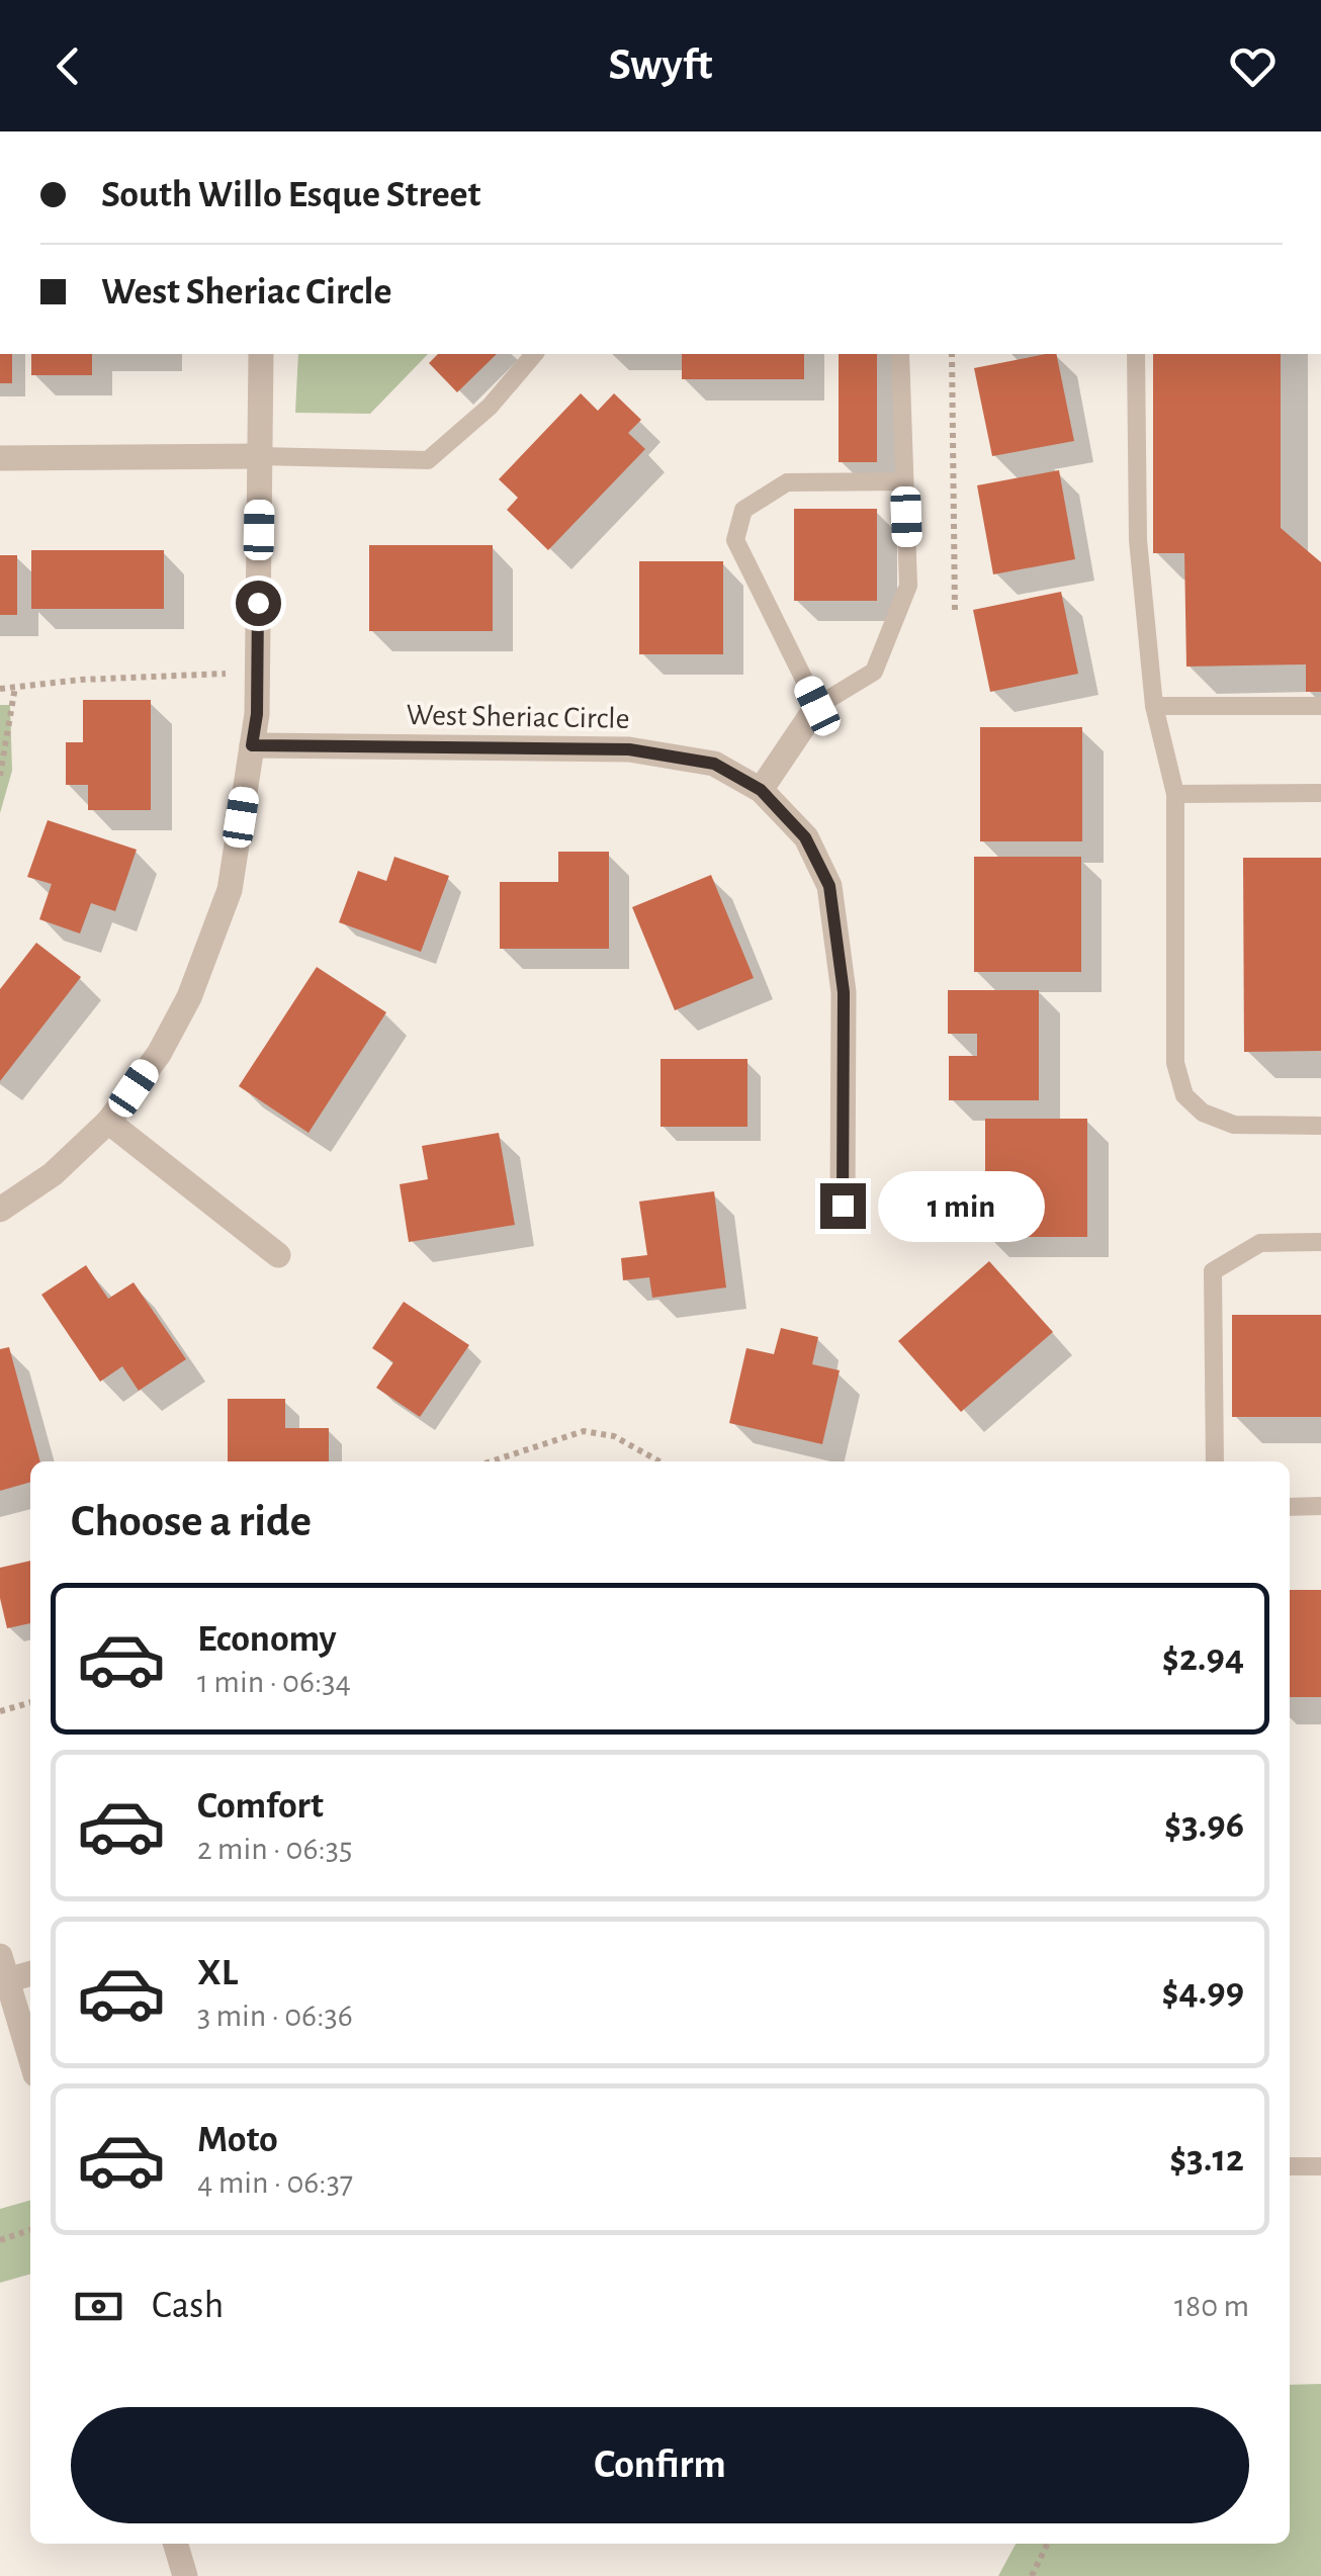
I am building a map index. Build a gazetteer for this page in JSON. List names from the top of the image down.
{
  "streets": {
    "street": ["West Sheriac Circle"]
  },
  "page": {
    "header": "Swyft",
    "banner": ["South Willo Esque Street", "West Sheriac Circle"],
    "bubble": "1 min",
    "heading": "Choose a ride",
    "list": [
      {
        "name": "Economy",
        "note": "1 min · 06:34",
        "value": "$2.94"
      },
      {
        "name": "Comfort",
        "note": "2 min · 06:35",
        "value": "$3.96"
      },
      {
        "name": "XL",
        "note": "3 min · 06:36",
        "value": "$4.99"
      },
      {
        "name": "Moto",
        "note": "4 min · 06:37",
        "value": "$3.12"
      }
    ],
    "pay": ["Cash", "180 m"],
    "buttons": "Confirm"
  }
}
